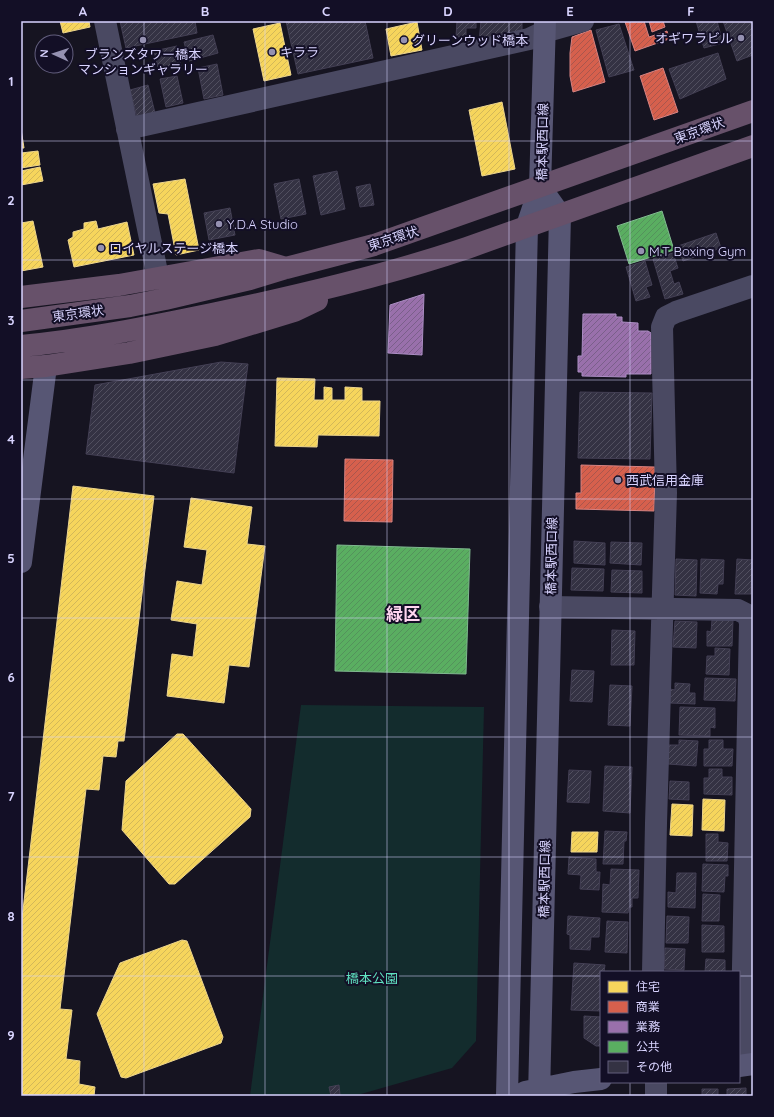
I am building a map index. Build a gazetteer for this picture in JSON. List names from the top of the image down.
{
  "streets": {
    "highway": ["東京環状"],
    "street": ["橋本駅西口線"]
  },
  "crossings": [
    ["東京環状", "橋本駅西口線"]
  ],
  "districts": ["緑区"],
  "parks": ["橋本公園"],
  "places": [
    "オギワラビル",
    "ブランズタワー橋本 マンションギャラリー",
    "グリーンウッド橋本",
    "キララ",
    "Y.D.A Studio",
    "ロイヤルステージ橋本",
    "M.T Boxing Gym",
    "西武信用金庫"
  ],
  "legend": [
    "住宅",
    "商業",
    "業務",
    "公共",
    "その他"
  ],
  "north": "left",
  "grid": {
    "columns": [
      "A",
      "B",
      "C",
      "D",
      "E",
      "F"
    ],
    "rows": [
      "1",
      "2",
      "3",
      "4",
      "5",
      "6",
      "7",
      "8",
      "9"
    ]
  }
}
